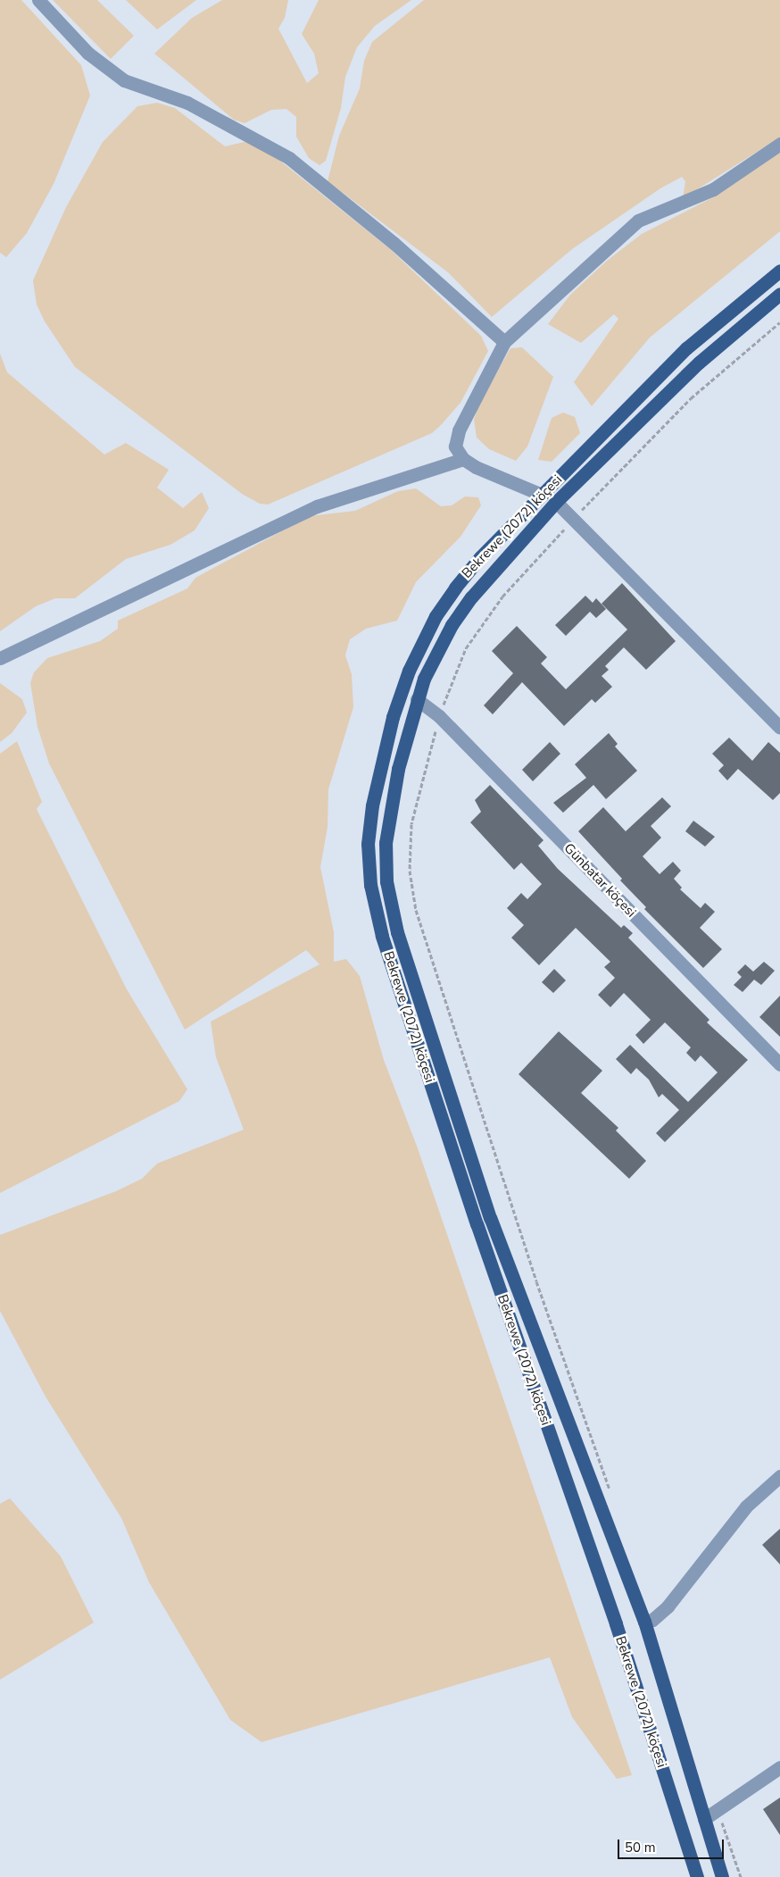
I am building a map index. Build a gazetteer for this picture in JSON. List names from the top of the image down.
{
  "streets": {
    "main road": ["Bekrewe (2072) köçesi"],
    "street": ["Günbatar köçesi"]
  },
  "crossings": [
    ["Bekrewe (2072) köçesi", "Günbatar köçesi"]
  ],
  "scale_bar": "50 m"
}
